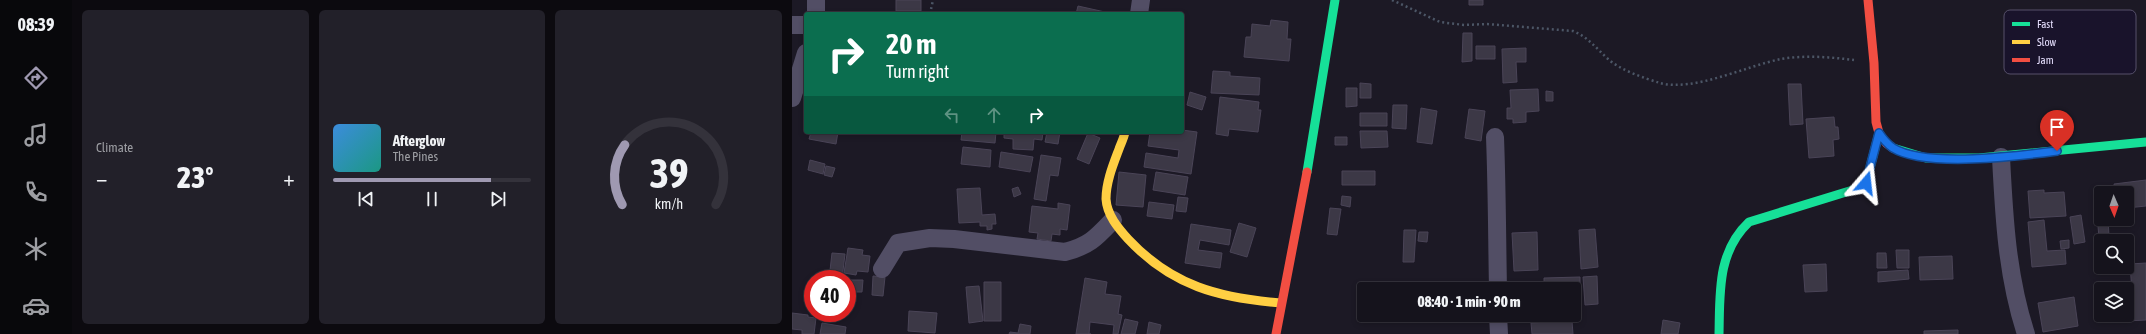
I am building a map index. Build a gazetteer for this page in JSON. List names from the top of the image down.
{
  "legend": ["Fast", "Slow", "Jam"],
  "north": "bottom",
  "page": {
    "tabs": "08:39",
    "tile": "Climate",
    "turn": ["20 m", "Turn right"],
    "song": ["Afterglow", "The Pines"],
    "heat": ["−", "23°", "+"],
    "limit": "40",
    "trip": "08:40 · 1 min · 90 m",
    "gauge": ["39", "km/h"]
  }
}
